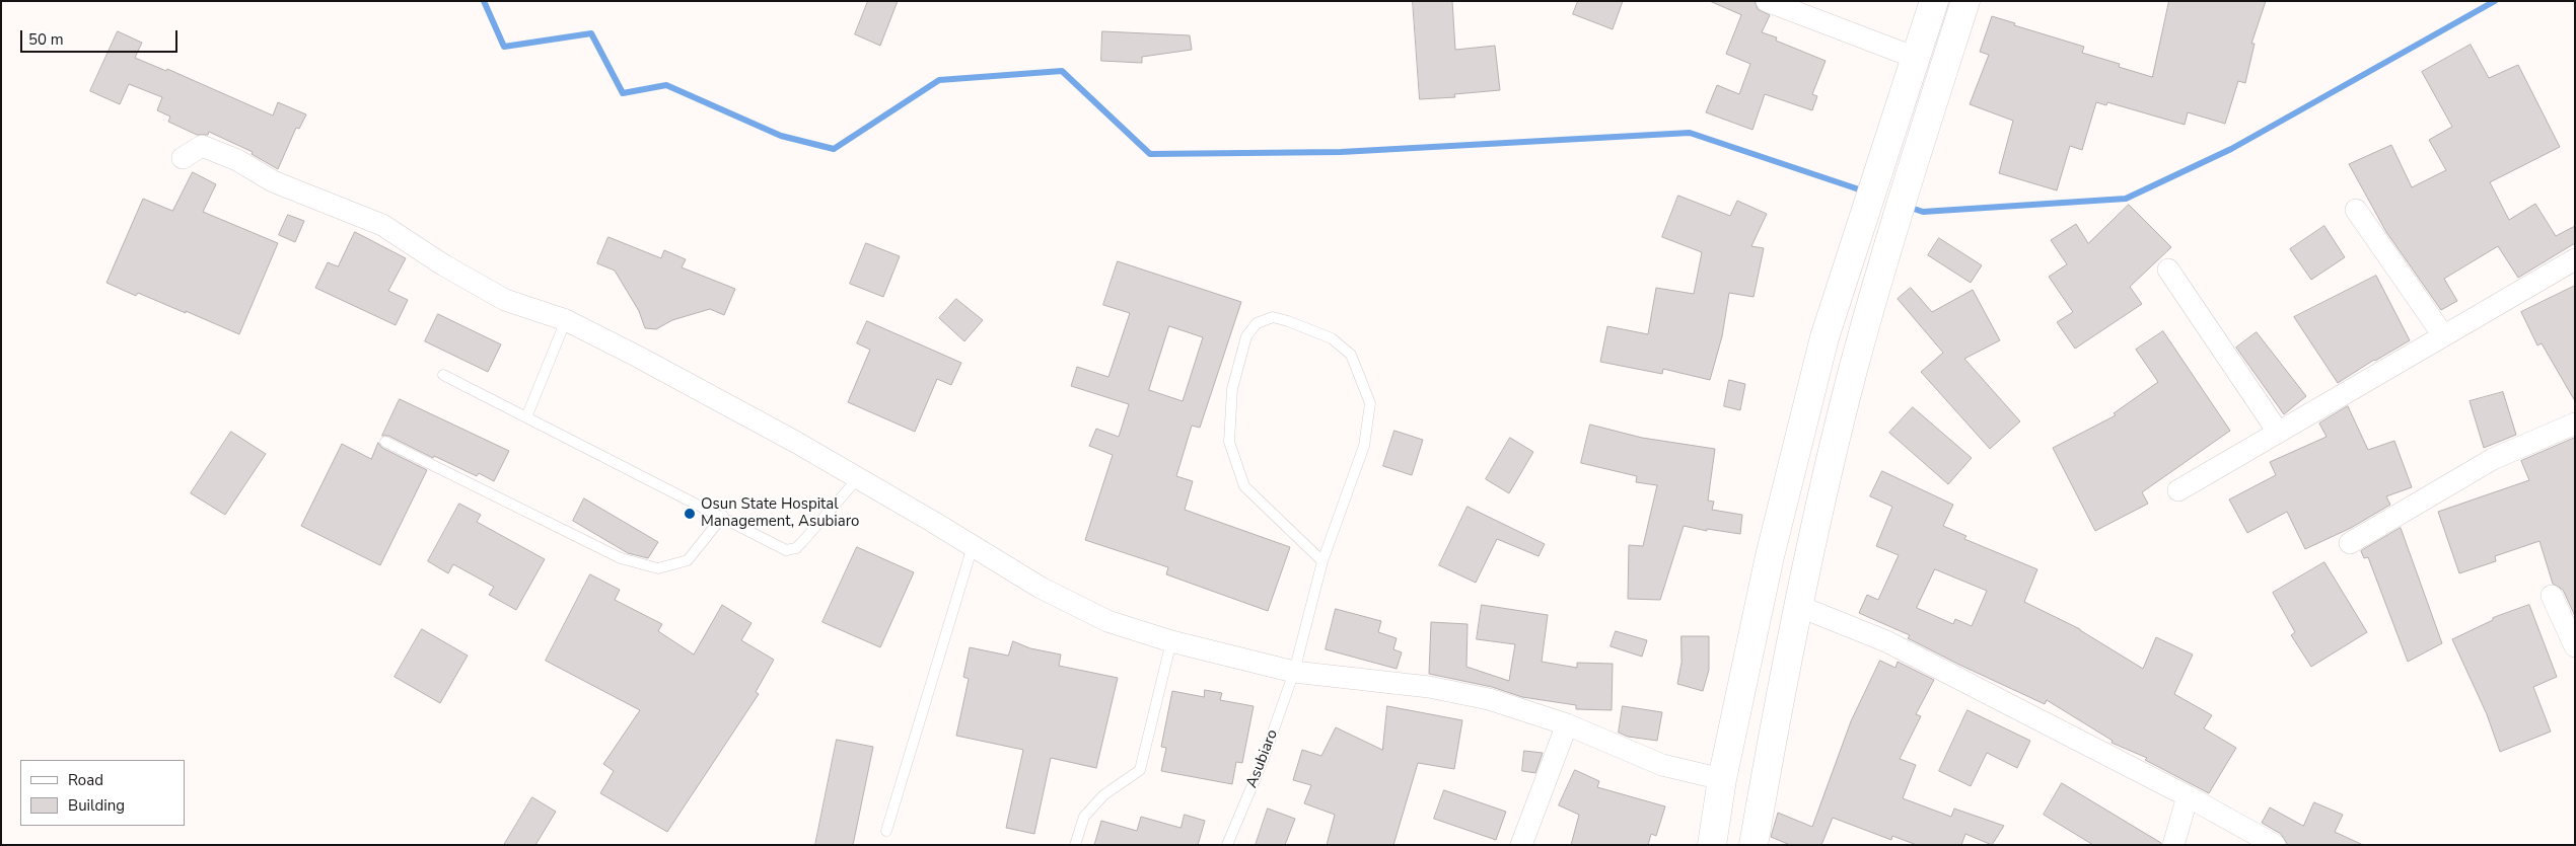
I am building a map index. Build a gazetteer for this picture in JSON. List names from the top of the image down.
{
  "streets": {
    "lane": ["Asubiaro"]
  },
  "places": ["Osun State Hospital Management, Asubiaro"],
  "legend": ["Road", "Building"],
  "scale_bar": "50 m"
}
